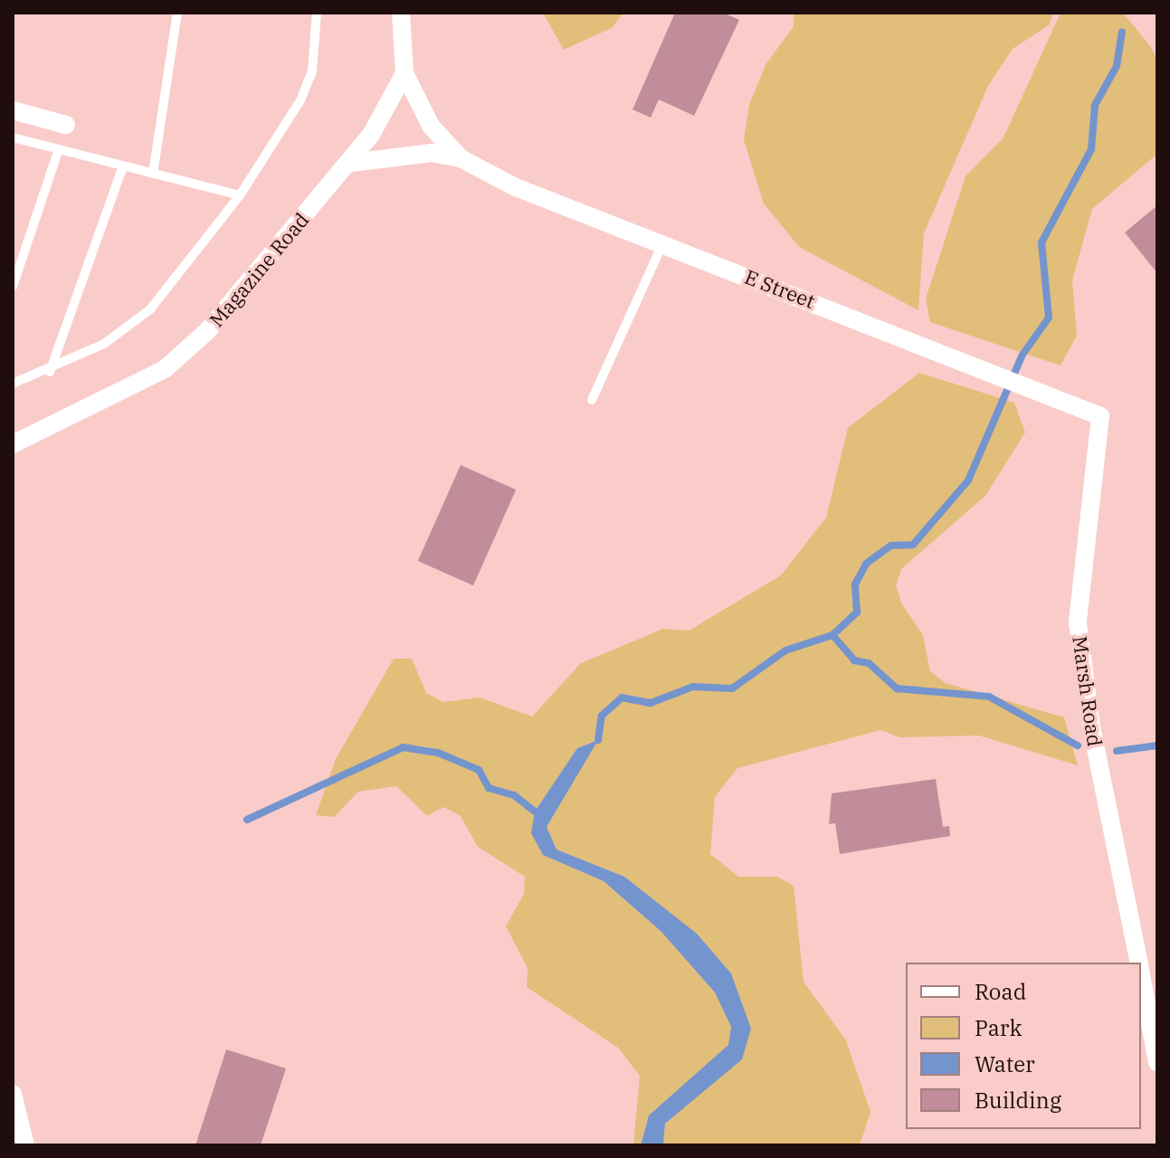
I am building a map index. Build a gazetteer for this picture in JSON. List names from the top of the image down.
{
  "streets": {
    "street": ["Magazine Road", "E Street", "Marsh Road"]
  },
  "crossings": [
    ["Magazine Road", "E Street"],
    ["E Street", "Marsh Road"]
  ],
  "legend": [
    "Road",
    "Park",
    "Water",
    "Building"
  ]
}
